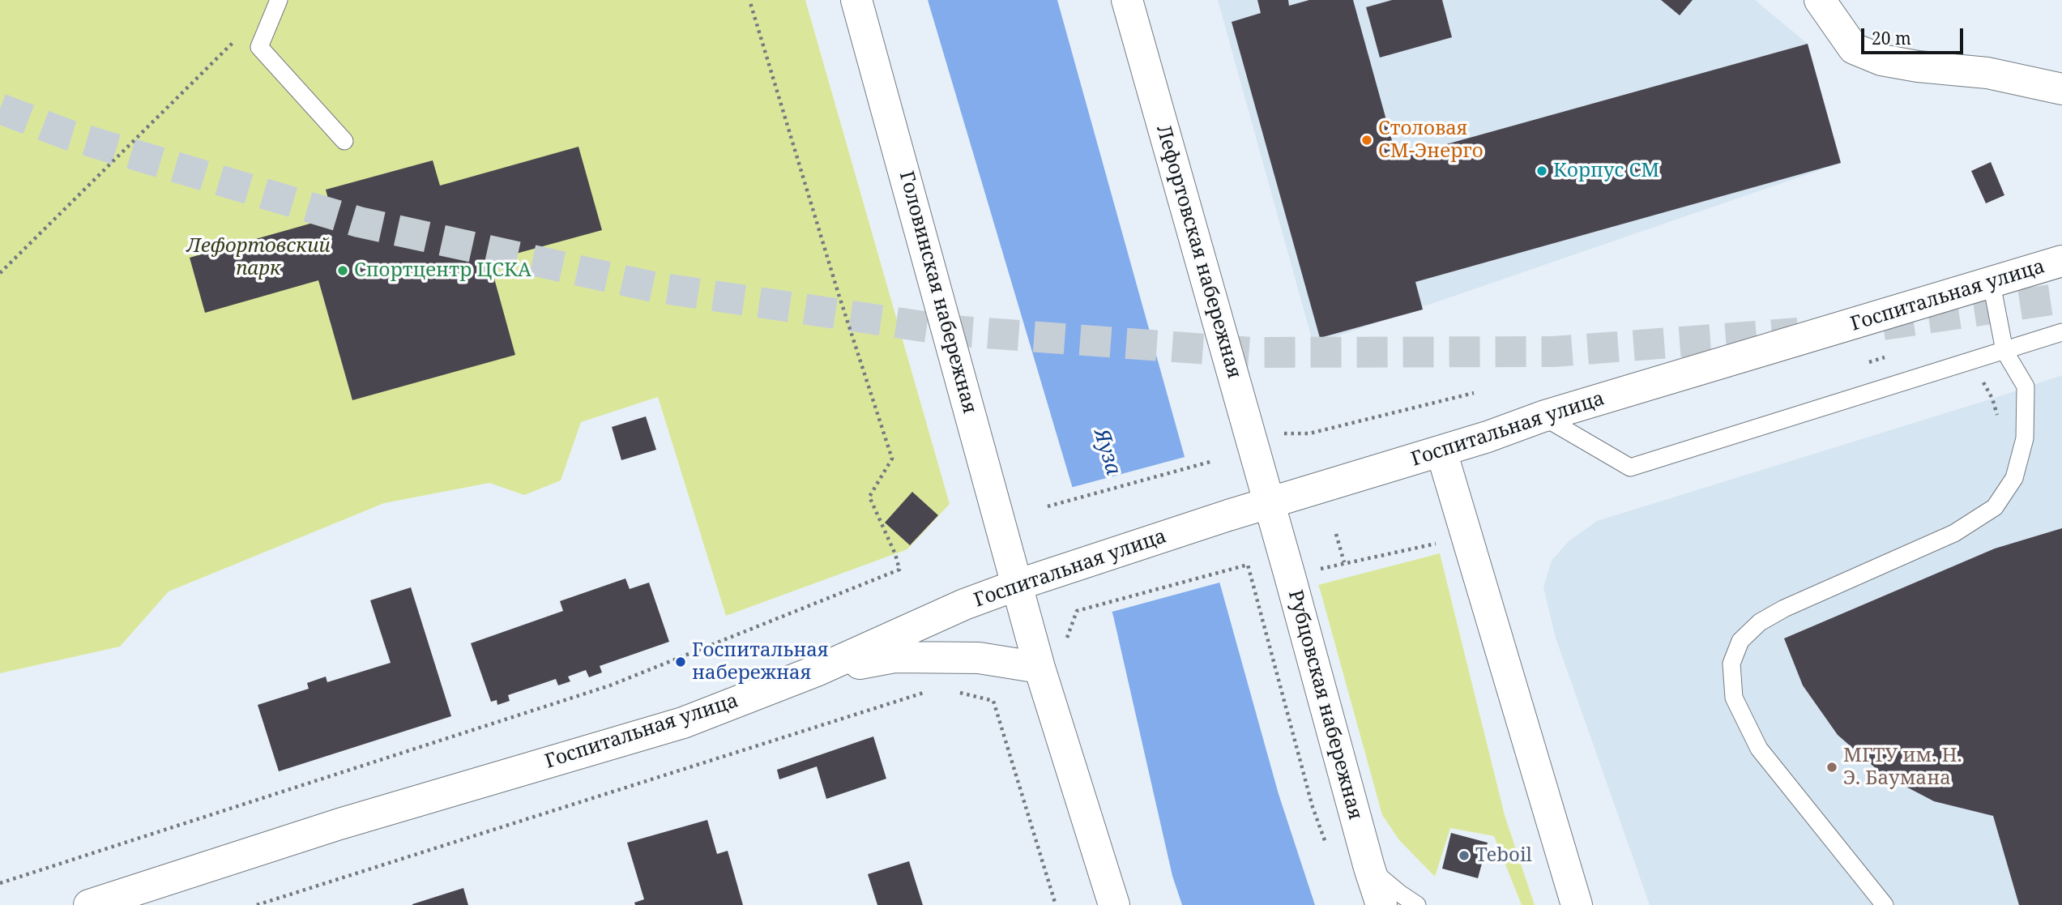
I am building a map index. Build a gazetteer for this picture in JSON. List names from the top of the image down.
{
  "streets": {
    "main road": [
      "Лефортовская набережная",
      "Головинская набережная",
      "Госпитальная улица",
      "Рубцовская набережная"
    ]
  },
  "crossings": [
    ["Лефортовская набережная", "Госпитальная улица"],
    ["Лефортовская набережная", "Рубцовская набережная"],
    ["Головинская набережная", "Госпитальная улица"],
    ["Госпитальная улица", "Рубцовская набережная"]
  ],
  "water": ["Яуза"],
  "parks": ["Лефортовский парк"],
  "places": [
    "Столовая СМ-Энерго",
    "Корпус СМ",
    "Спортцентр ЦСКА",
    "Госпитальная набережная",
    "МГТУ им. Н. Э. Баумана",
    "Teboil"
  ],
  "scale_bar": "20 m"
}
